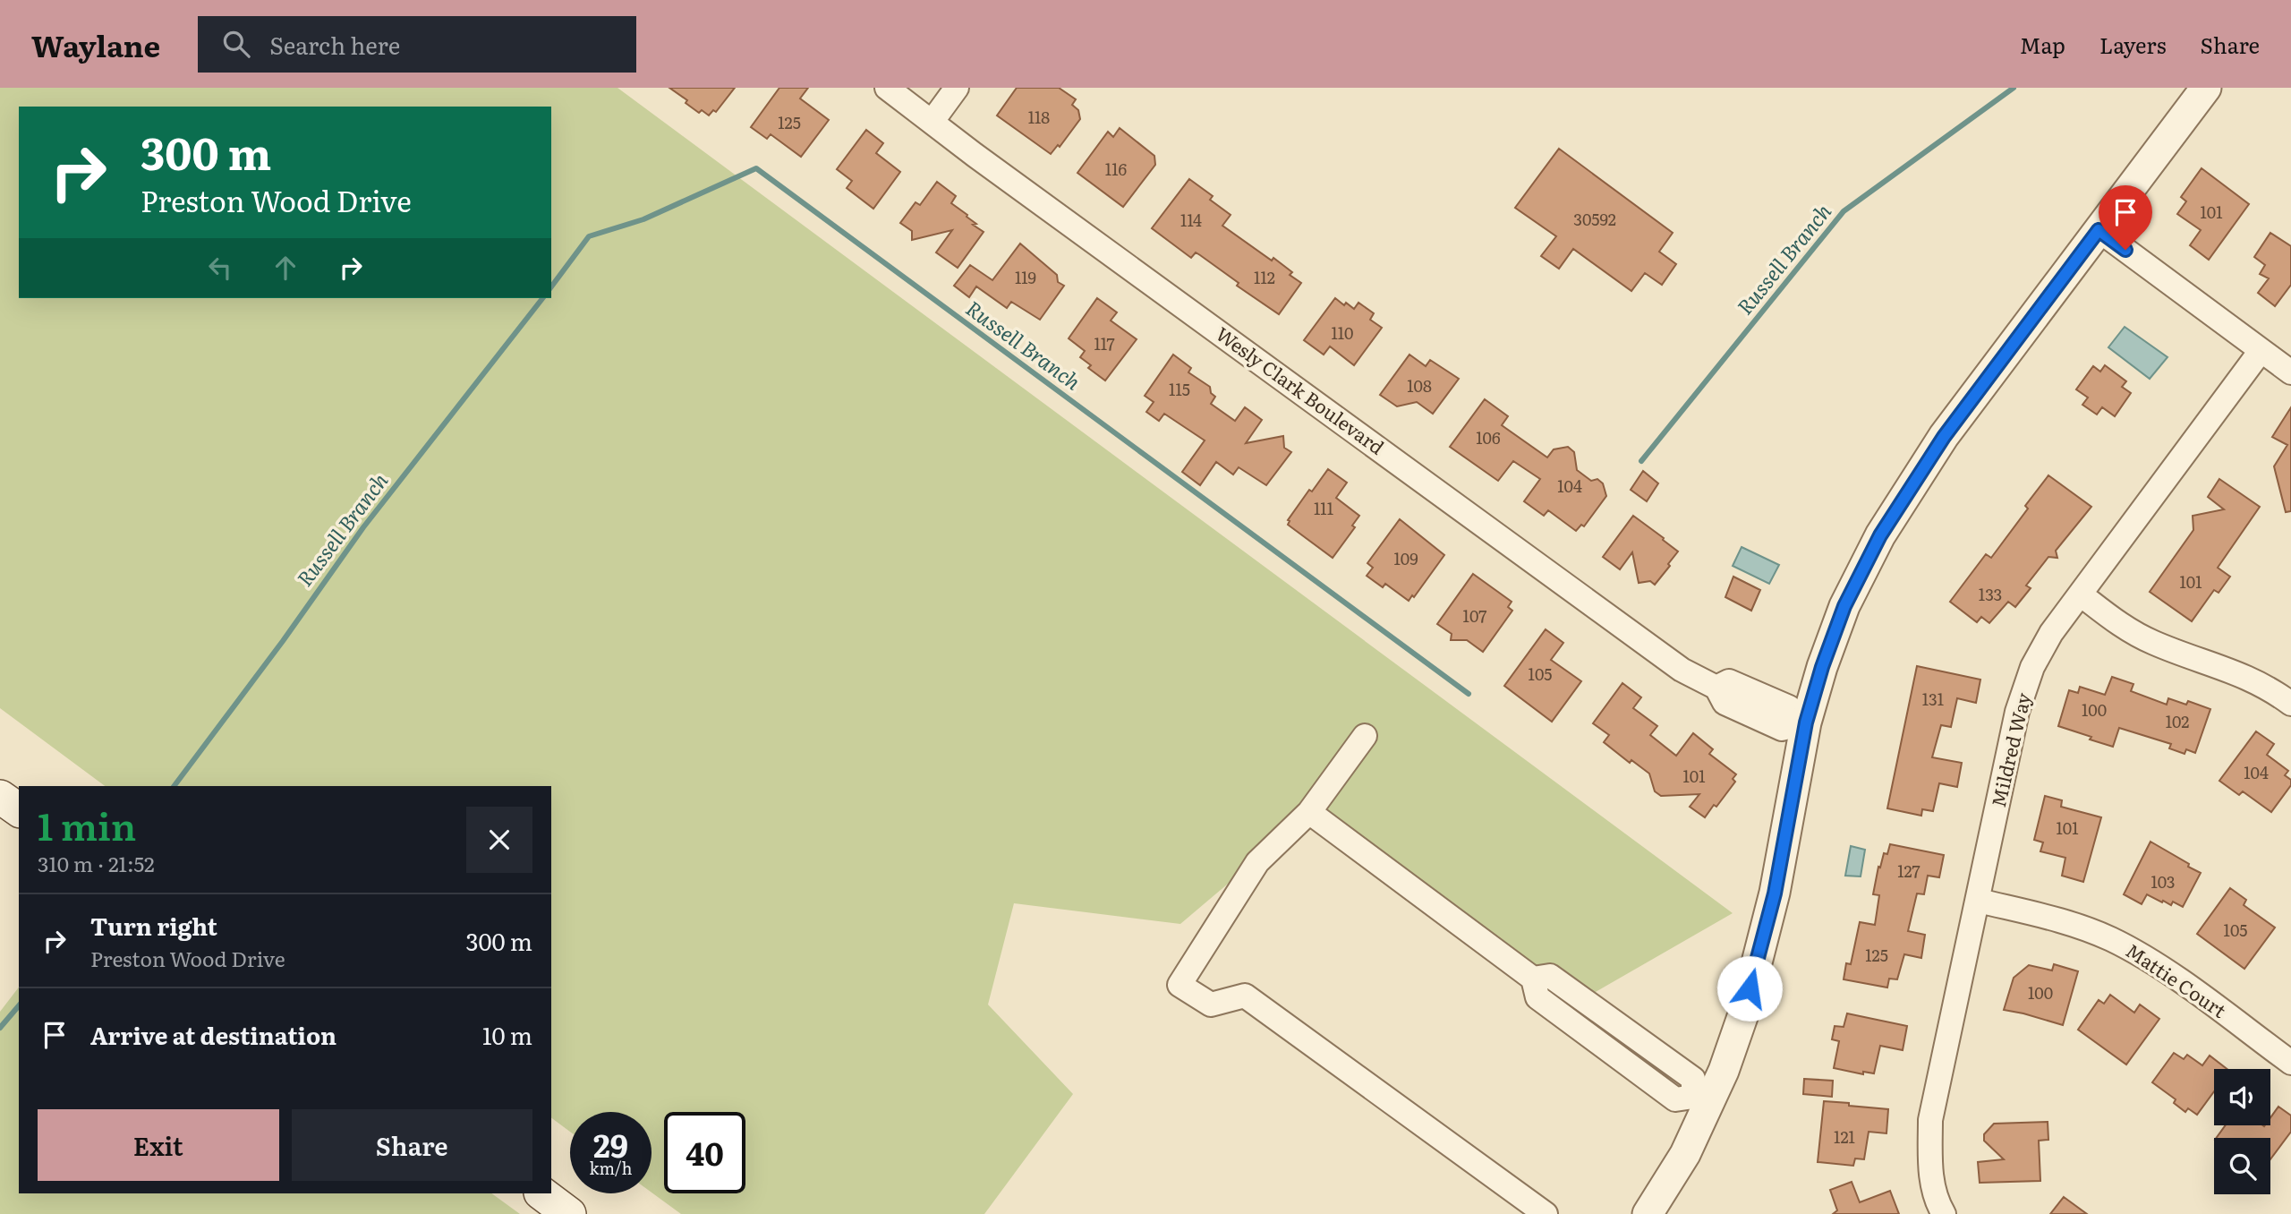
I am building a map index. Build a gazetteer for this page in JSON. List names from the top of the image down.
{
  "streets": {
    "street": ["Wesly Clark Boulevard", "Mildred Way", "Mattie Court"]
  },
  "crossings": [
    ["Mildred Way", "Mattie Court"]
  ],
  "water": ["Russell Branch"],
  "house_numbers": [
    "118",
    "125",
    "116",
    "101",
    "30592",
    "114",
    "119",
    "112",
    "110",
    "117",
    "108",
    "115",
    "106",
    "104",
    "111",
    "109",
    "101",
    "133",
    "107",
    "105",
    "131",
    "100",
    "102",
    "104",
    "101",
    "101",
    "127",
    "103",
    "105",
    "125",
    "100",
    "121"
  ],
  "page": {
    "header": "Waylane",
    "search": "Search here",
    "nav": ["Map", "Layers", "Share"],
    "turn": ["300 m", "Preston Wood Drive"],
    "heading": ["1 min", "310 m · 21:52"],
    "list": [
      {
        "name": "Turn right",
        "note": "Preston Wood Drive",
        "value": "300 m"
      },
      {
        "name": "Arrive at destination",
        "value": "10 m"
      }
    ],
    "buttons": ["Exit", "Share"],
    "speed": "29 km/h",
    "limit": "40"
  }
}
